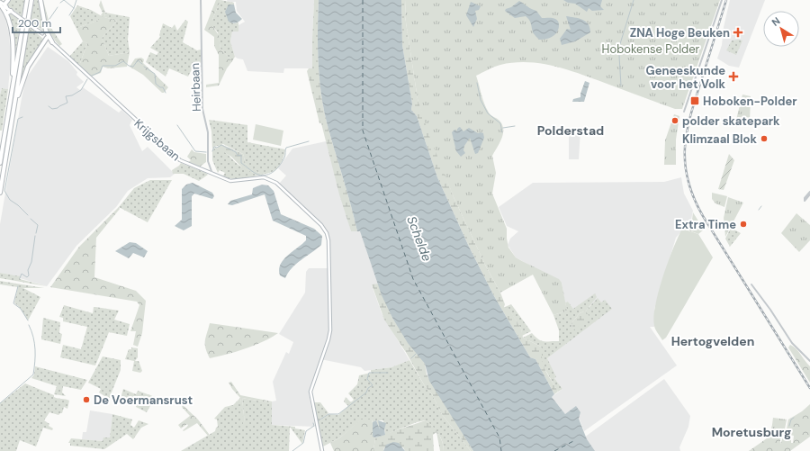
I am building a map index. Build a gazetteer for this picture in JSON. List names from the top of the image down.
{
  "streets": {
    "main road": ["Krijgsbaan"],
    "street": ["Heirbaan"]
  },
  "crossings": [
    ["Heirbaan", "Krijgsbaan"]
  ],
  "districts": ["Polderstad", "Hertogvelden", "Moretusburg"],
  "water": ["Schelde"],
  "parks": ["Hobokense Polder"],
  "places": {
    "health": ["ZNA Hoge Beuken", "Geneeskunde voor het Volk"],
    "transit": ["Hoboken-Polder"],
    "other": [
      "polder skatepark",
      "Klimzaal Blok",
      "Extra Time",
      "De Voermansrust"
    ]
  },
  "scale_bar": "200 m",
  "north": "top left"
}
